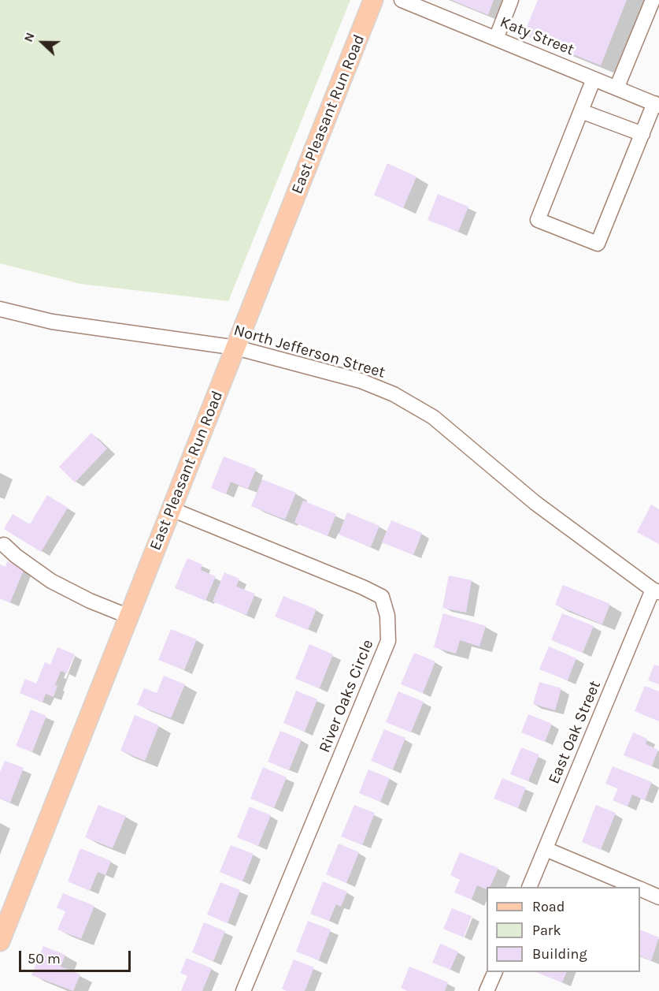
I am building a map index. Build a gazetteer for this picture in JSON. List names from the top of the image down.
{
  "streets": {
    "main road": ["East Pleasant Run Road"],
    "street": [
      "Katy Street",
      "North Jefferson Street",
      "River Oaks Circle",
      "East Oak Street"
    ]
  },
  "crossings": [
    ["East Pleasant Run Road", "North Jefferson Street"],
    ["East Pleasant Run Road", "River Oaks Circle"],
    ["North Jefferson Street", "East Oak Street"]
  ],
  "legend": ["Road", "Park", "Building"],
  "scale_bar": "50 m",
  "north": "left"
}
